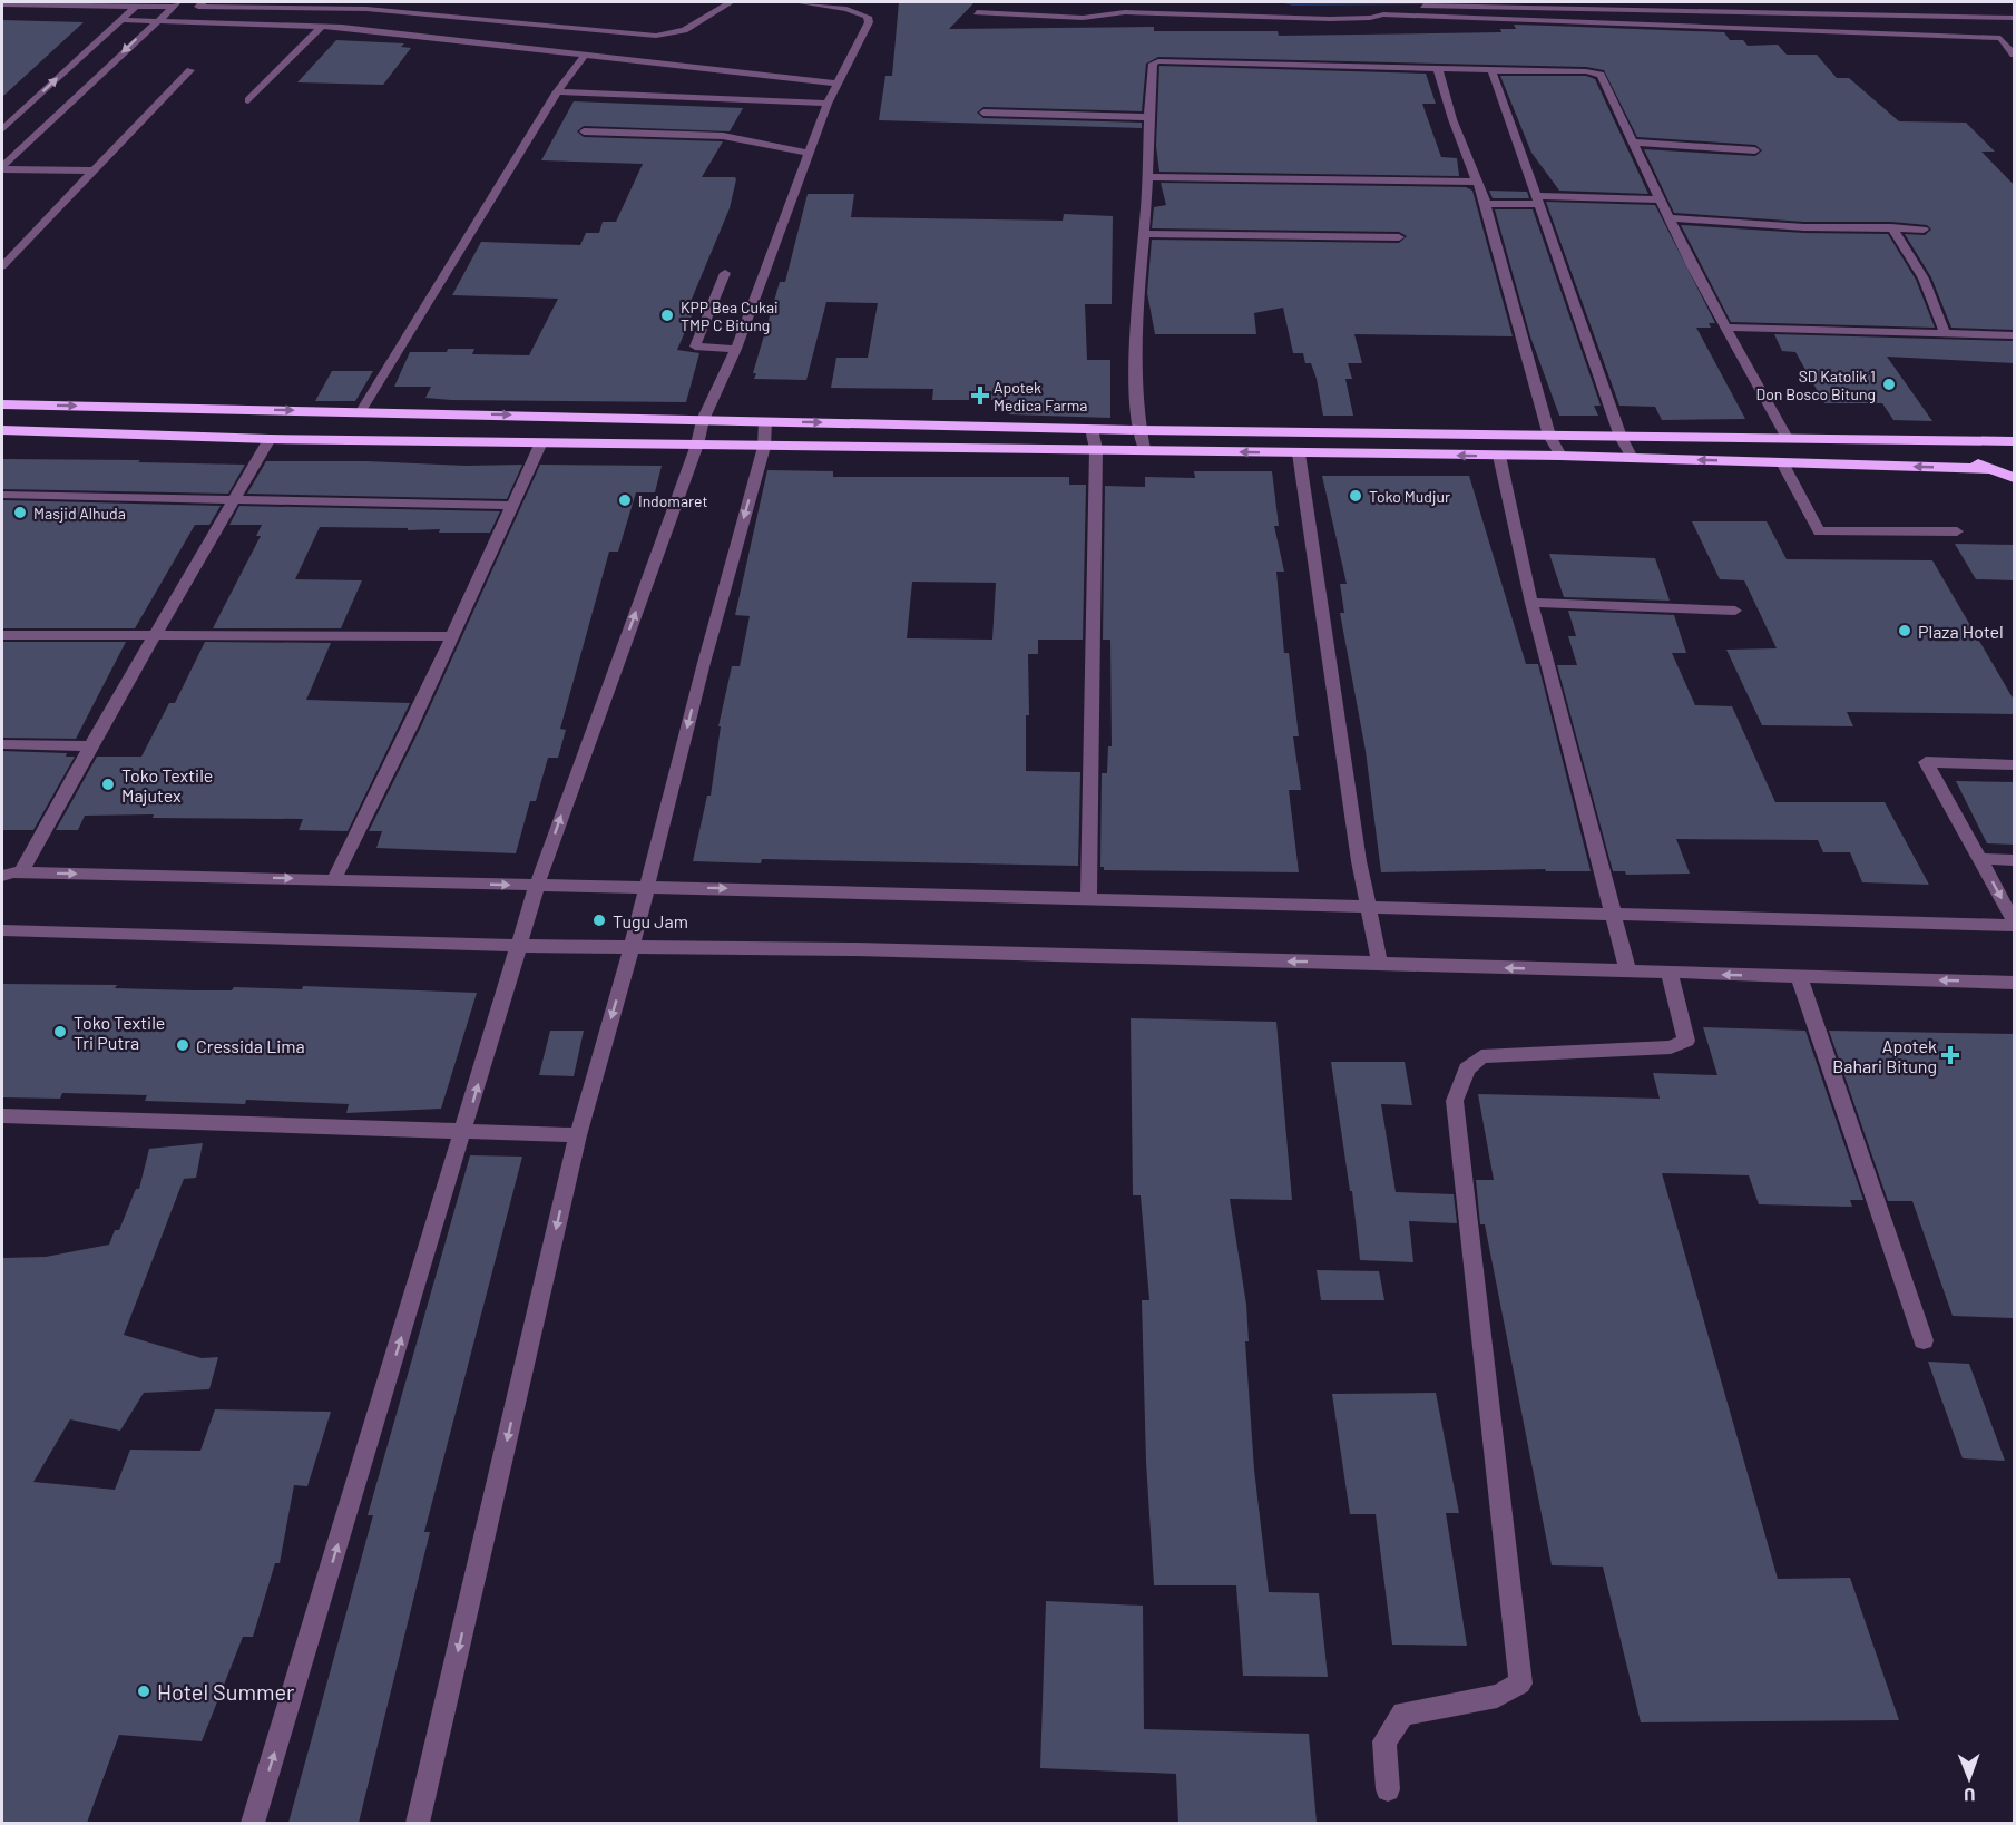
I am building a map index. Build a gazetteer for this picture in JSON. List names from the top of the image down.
{
  "places": {
    "other": [
      "KPP Bea Cukai TMP C Bitung",
      "SD Katolik 1 Don Bosco Bitung",
      "Toko Mudjur",
      "Indomaret",
      "Masjid Alhuda",
      "Plaza Hotel",
      "Toko Textile Majutex",
      "Tugu Jam",
      "Toko Textile Tri Putra",
      "Cressida Lima",
      "Hotel Summer"
    ],
    "health": ["Apotek Medica Farma", "Apotek Bahari Bitung"]
  },
  "north": "bottom"
}
